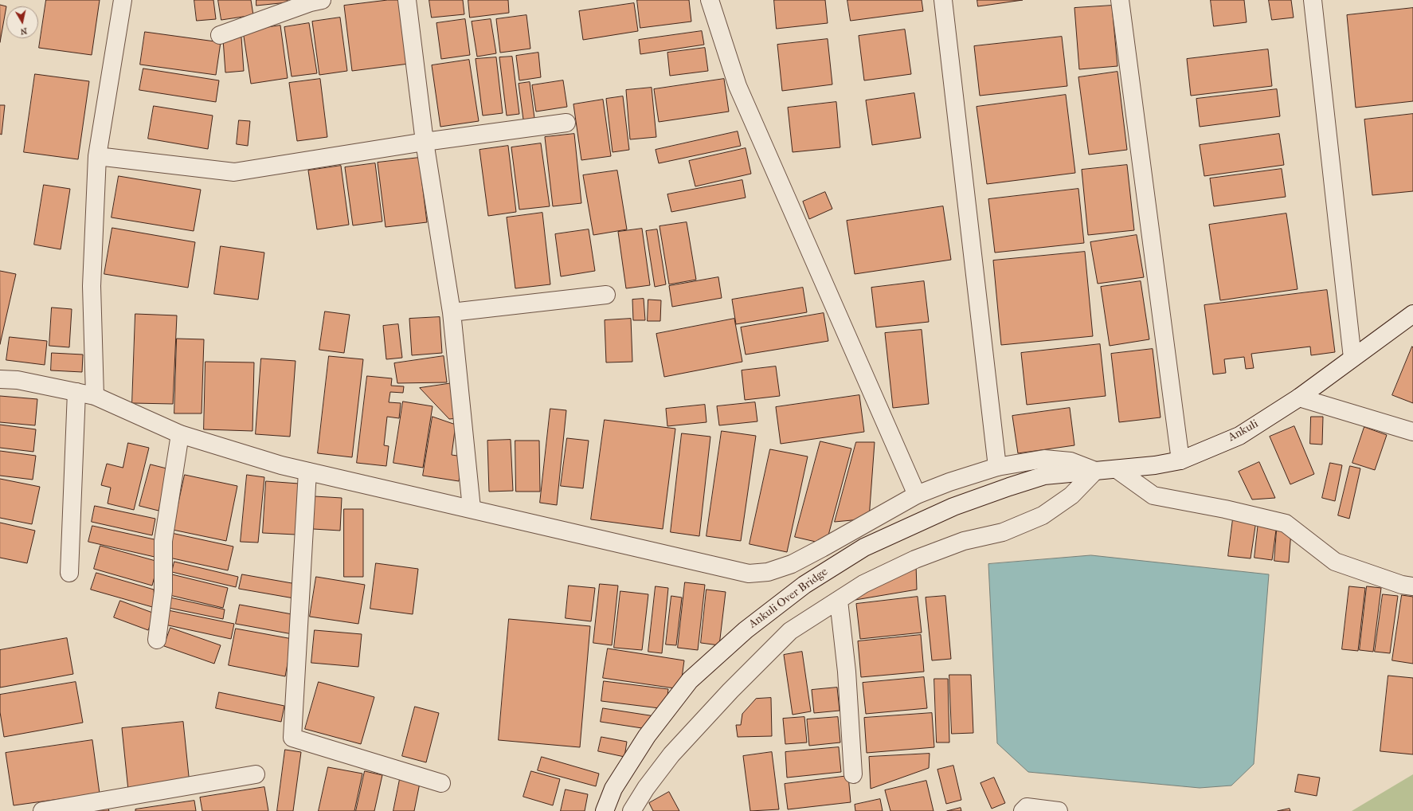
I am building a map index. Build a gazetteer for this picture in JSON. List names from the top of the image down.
{
  "streets": {
    "street": ["Ankuli", "Ankuli Over Bridge"]
  },
  "crossings": [
    ["Ankuli", "Ankuli Over Bridge"]
  ],
  "north": "bottom"
}
